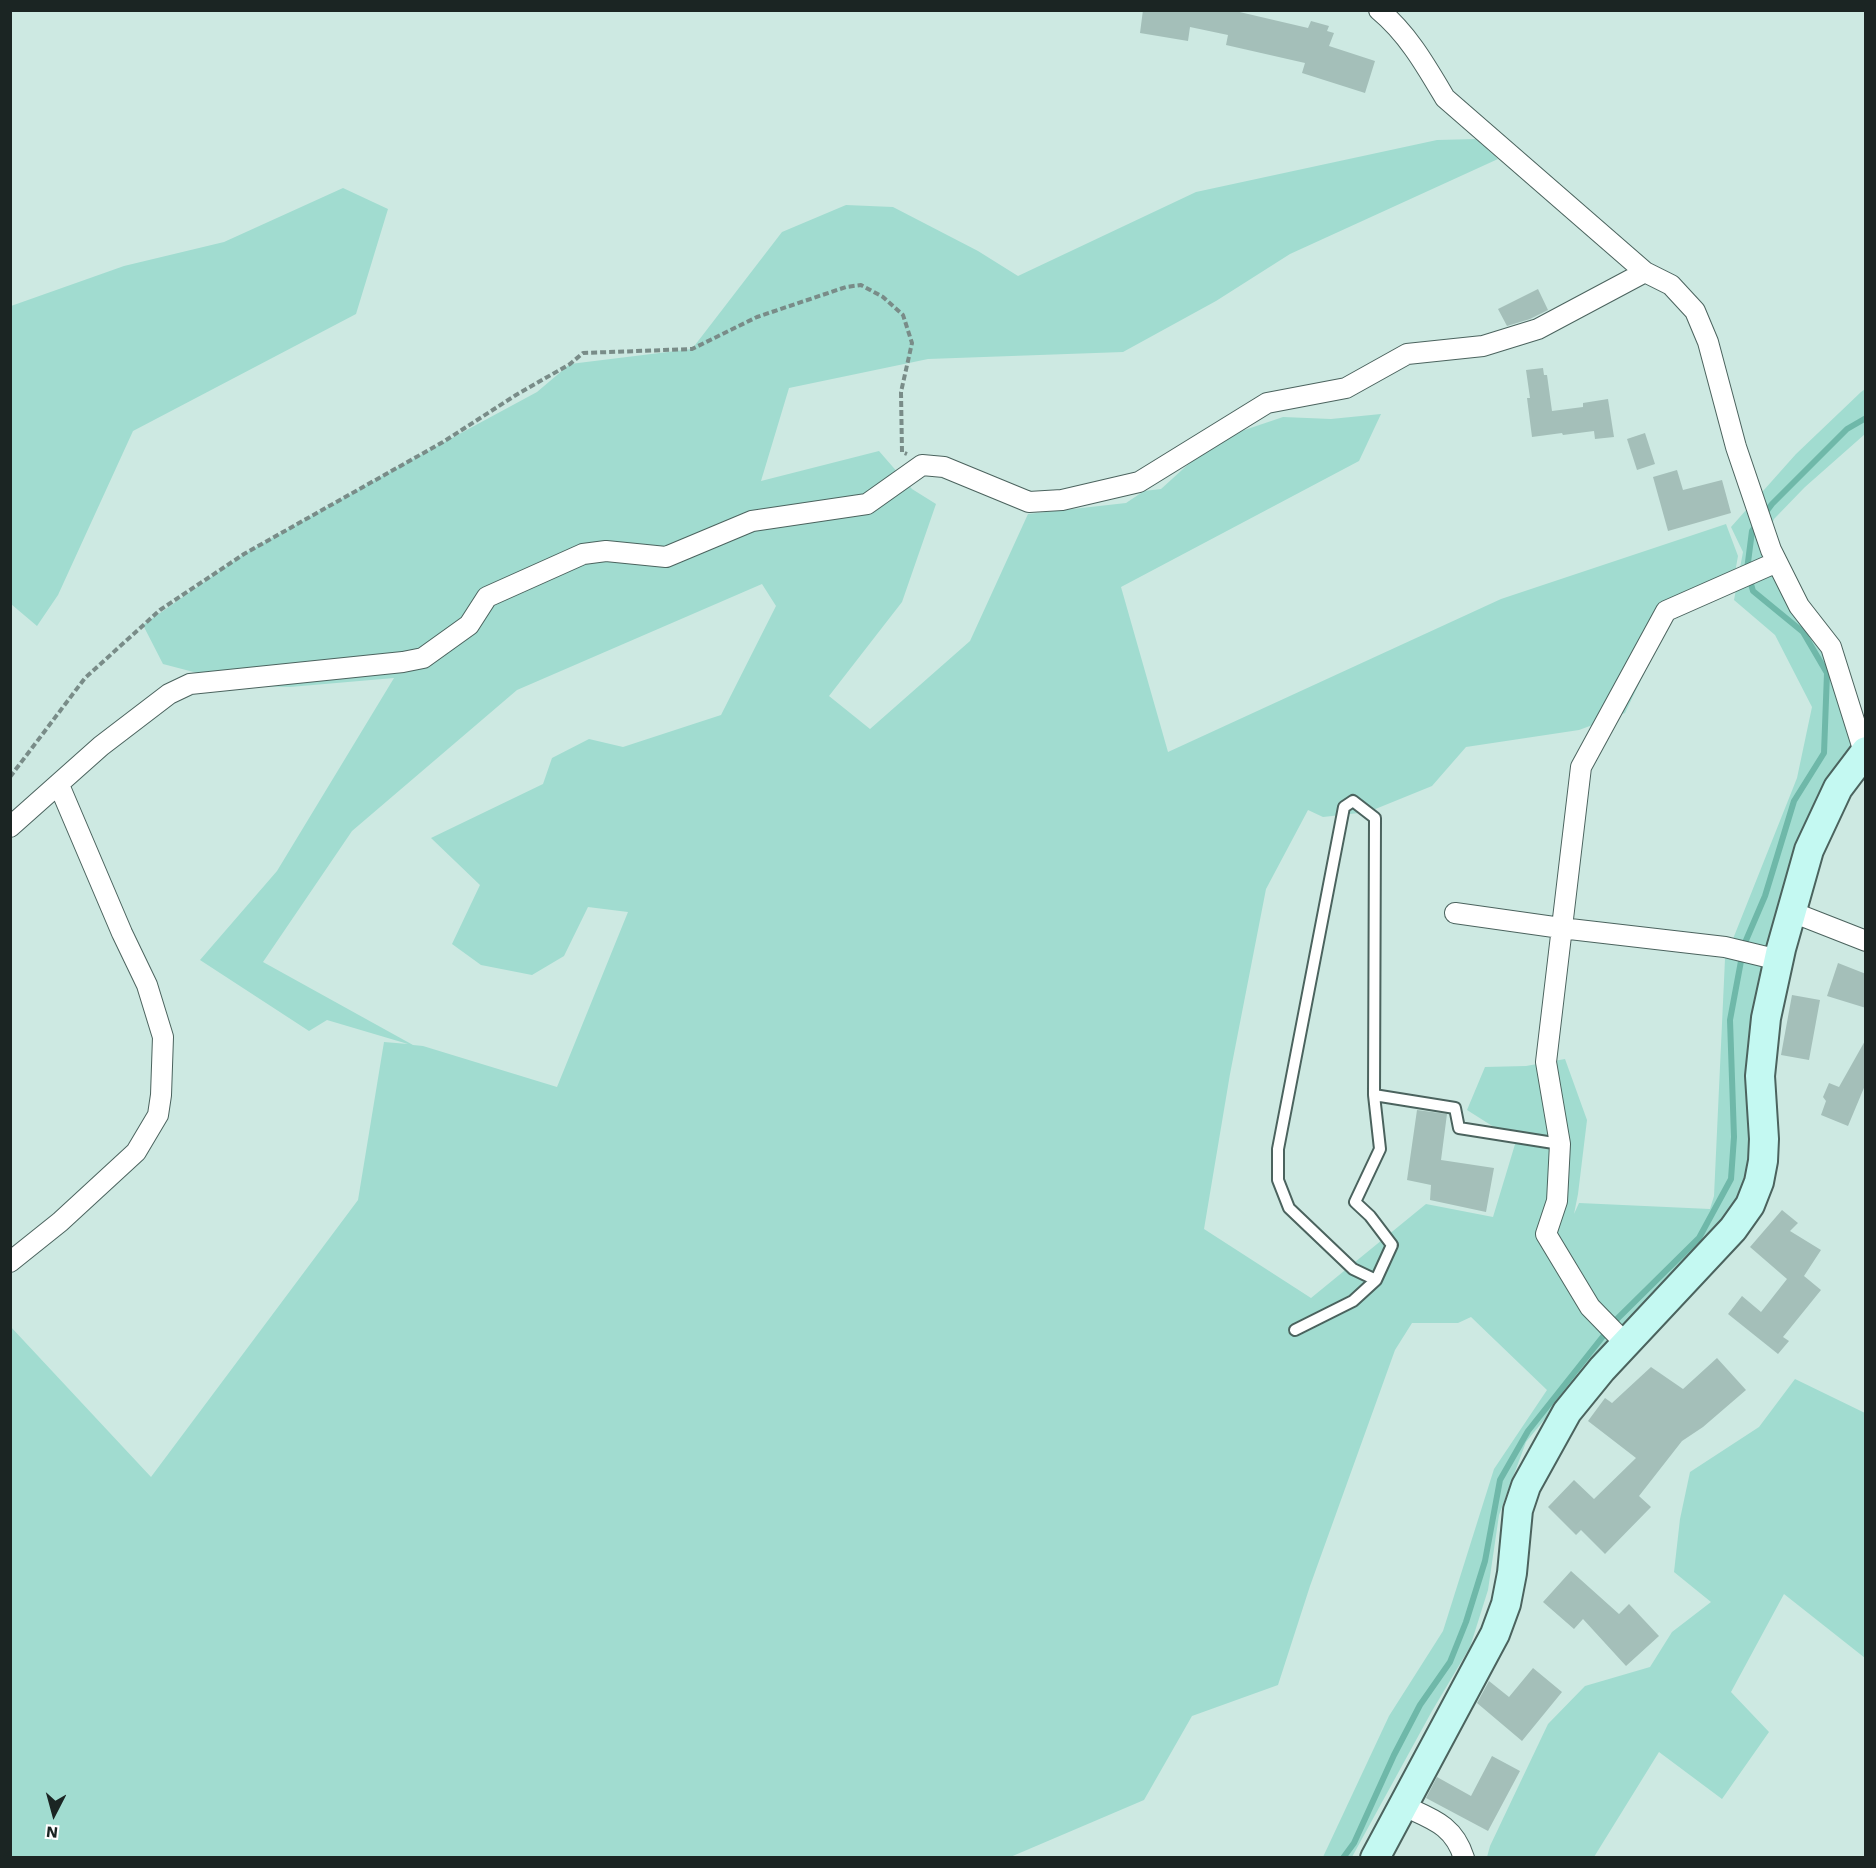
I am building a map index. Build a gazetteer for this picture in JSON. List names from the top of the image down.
{
  "north": "bottom"
}
